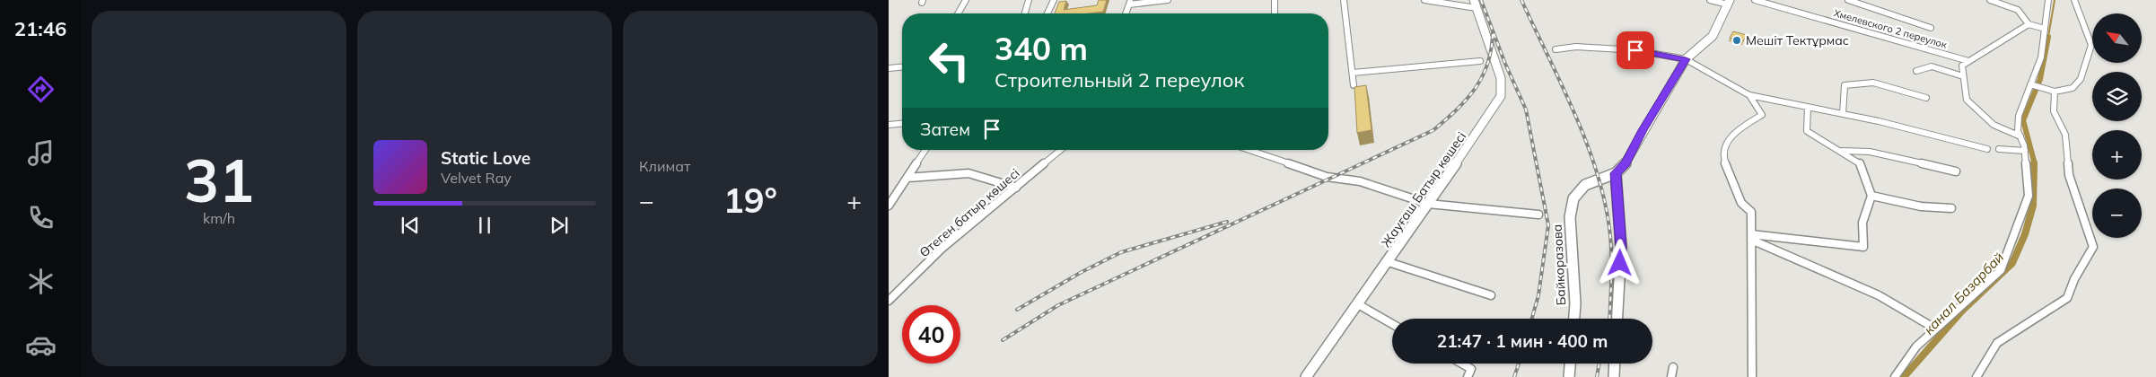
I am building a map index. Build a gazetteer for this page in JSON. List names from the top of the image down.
{
  "streets": {
    "street": [
      "Хмелевского 2 переулок",
      "Жауғаш Батыр көшесі",
      "Өтеген батыр көшесі",
      "Байкоразова"
    ]
  },
  "water": ["канал Базарбай"],
  "places": ["Мешіт Тектұрмас"],
  "north": "top left",
  "page": {
    "tabs": "21:46",
    "tile": [
      ["31", "km/h"],
      "Климат"
    ],
    "map_buttons": ["+", "−"],
    "turn": ["340 m", "Строительный 2 переулок"],
    "then": "Затем",
    "song": ["Static Love", "Velvet Ray"],
    "heat": ["−", "19°", "+"],
    "limit": "40",
    "trip": "21:47 · 1 мин · 400 m"
  }
}
